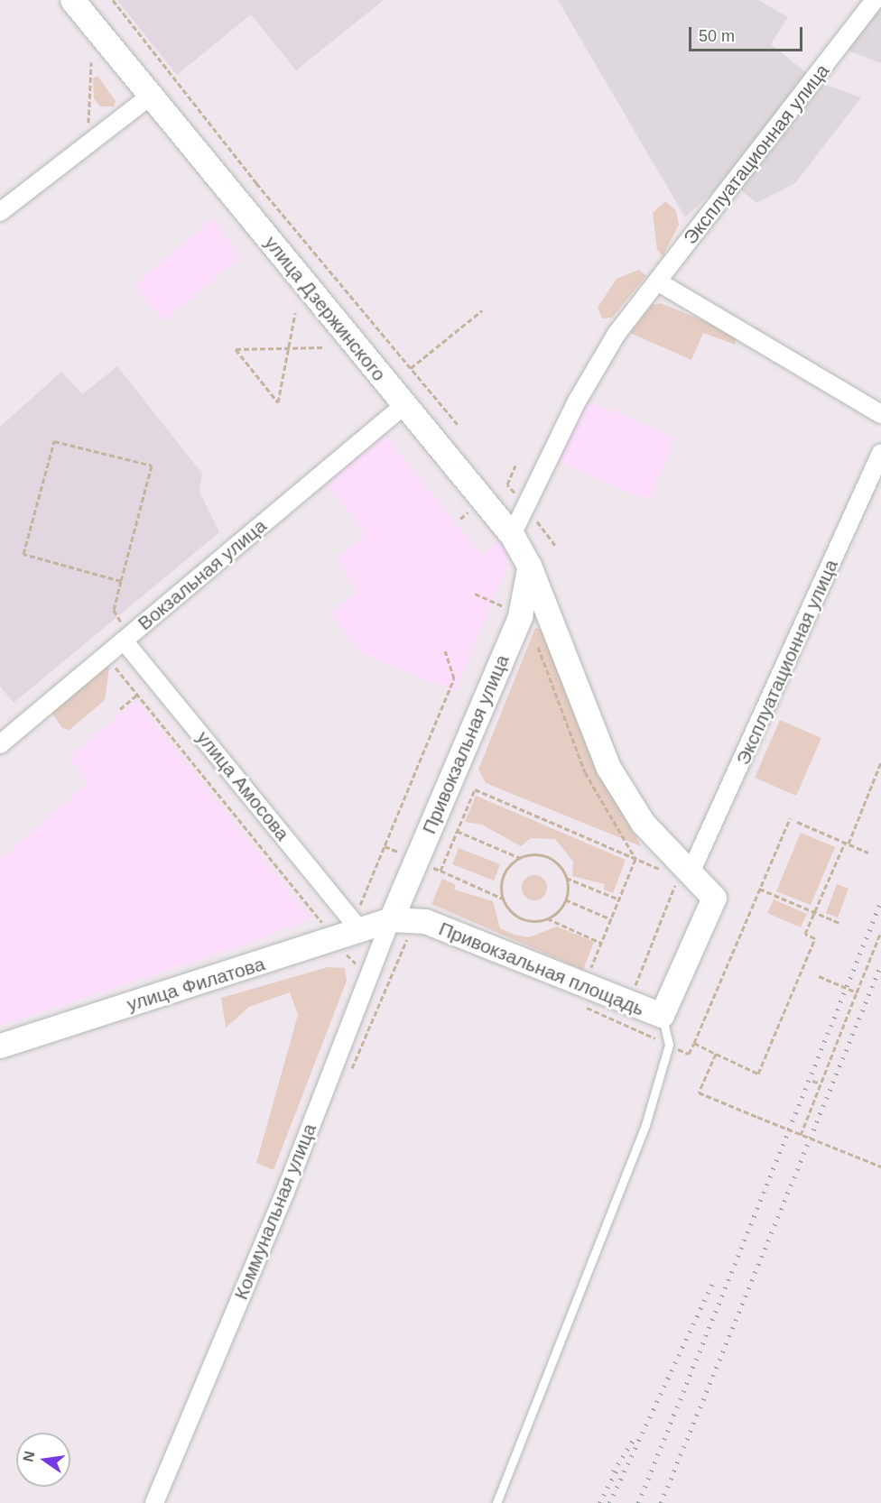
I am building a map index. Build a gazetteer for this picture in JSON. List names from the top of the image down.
{
  "streets": {
    "street": [
      "Эксплуатационная улица",
      "улица Дзержинского",
      "Вокзальная улица",
      "Привокзальная улица",
      "улица Амосова",
      "Привокзальная площадь",
      "улица Филатова",
      "Коммунальная улица"
    ]
  },
  "crossings": [
    ["Эксплуатационная улица", "улица Дзержинского"],
    ["улица Дзержинского", "Вокзальная улица"],
    ["улица Дзержинского", "Привокзальная улица"],
    ["улица Дзержинского", "Привокзальная площадь"],
    ["Вокзальная улица", "улица Амосова"],
    ["Привокзальная улица", "Привокзальная площадь"],
    ["Привокзальная улица", "улица Филатова"],
    ["Привокзальная улица", "Коммунальная улица"],
    ["улица Амосова", "улица Филатова"],
    ["Привокзальная площадь", "улица Филатова"],
    ["Привокзальная площадь", "Коммунальная улица"],
    ["улица Филатова", "Коммунальная улица"]
  ],
  "scale_bar": "50 m",
  "north": "left"
}
